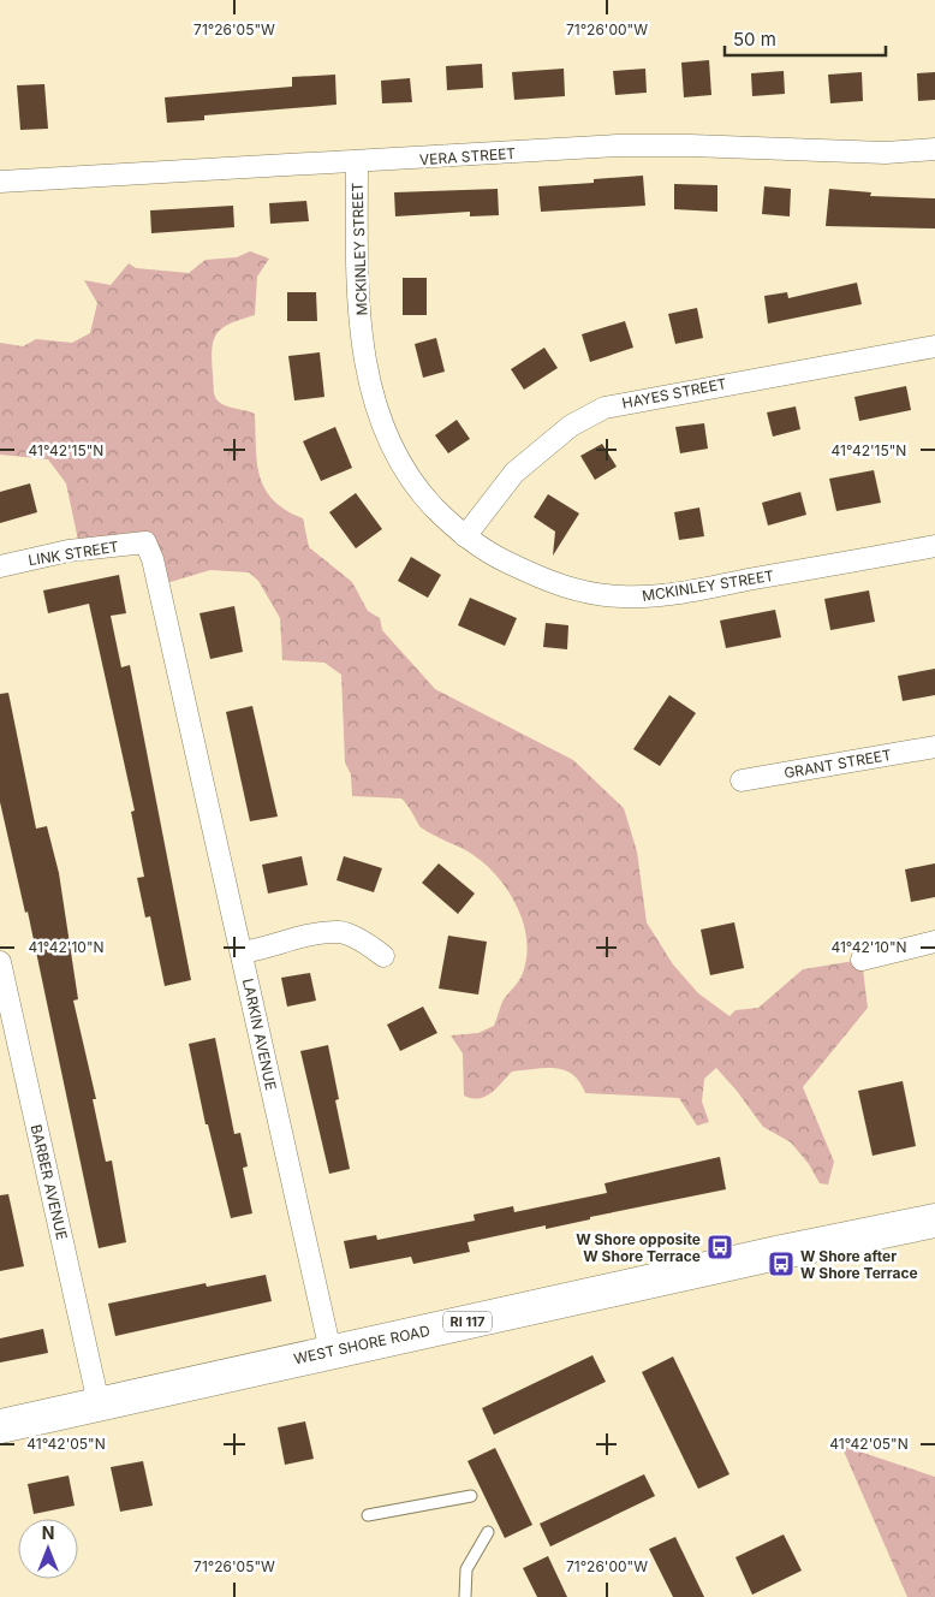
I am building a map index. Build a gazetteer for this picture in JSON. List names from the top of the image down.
{
  "streets": {
    "main road": ["RI 117", "WEST SHORE ROAD"],
    "street": [
      "VERA STREET",
      "MCKINLEY STREET",
      "HAYES STREET",
      "LINK STREET",
      "GRANT STREET",
      "LARKIN AVENUE",
      "BARBER AVENUE"
    ]
  },
  "crossings": [
    ["VERA STREET", "MCKINLEY STREET"],
    ["MCKINLEY STREET", "HAYES STREET"],
    ["LINK STREET", "LARKIN AVENUE"],
    ["LARKIN AVENUE", "WEST SHORE ROAD"],
    ["BARBER AVENUE", "WEST SHORE ROAD"]
  ],
  "places": {
    "bus stop": ["W Shore opposite W Shore Terrace", "W Shore after W Shore Terrace"]
  },
  "scale_bar": "50 m",
  "north": "top",
  "coordinates": [
    "71°26'05\"W",
    "71°26'00\"W",
    "41°42'15\"N",
    "41°42'10\"N",
    "41°42'05\"N"
  ]
}
